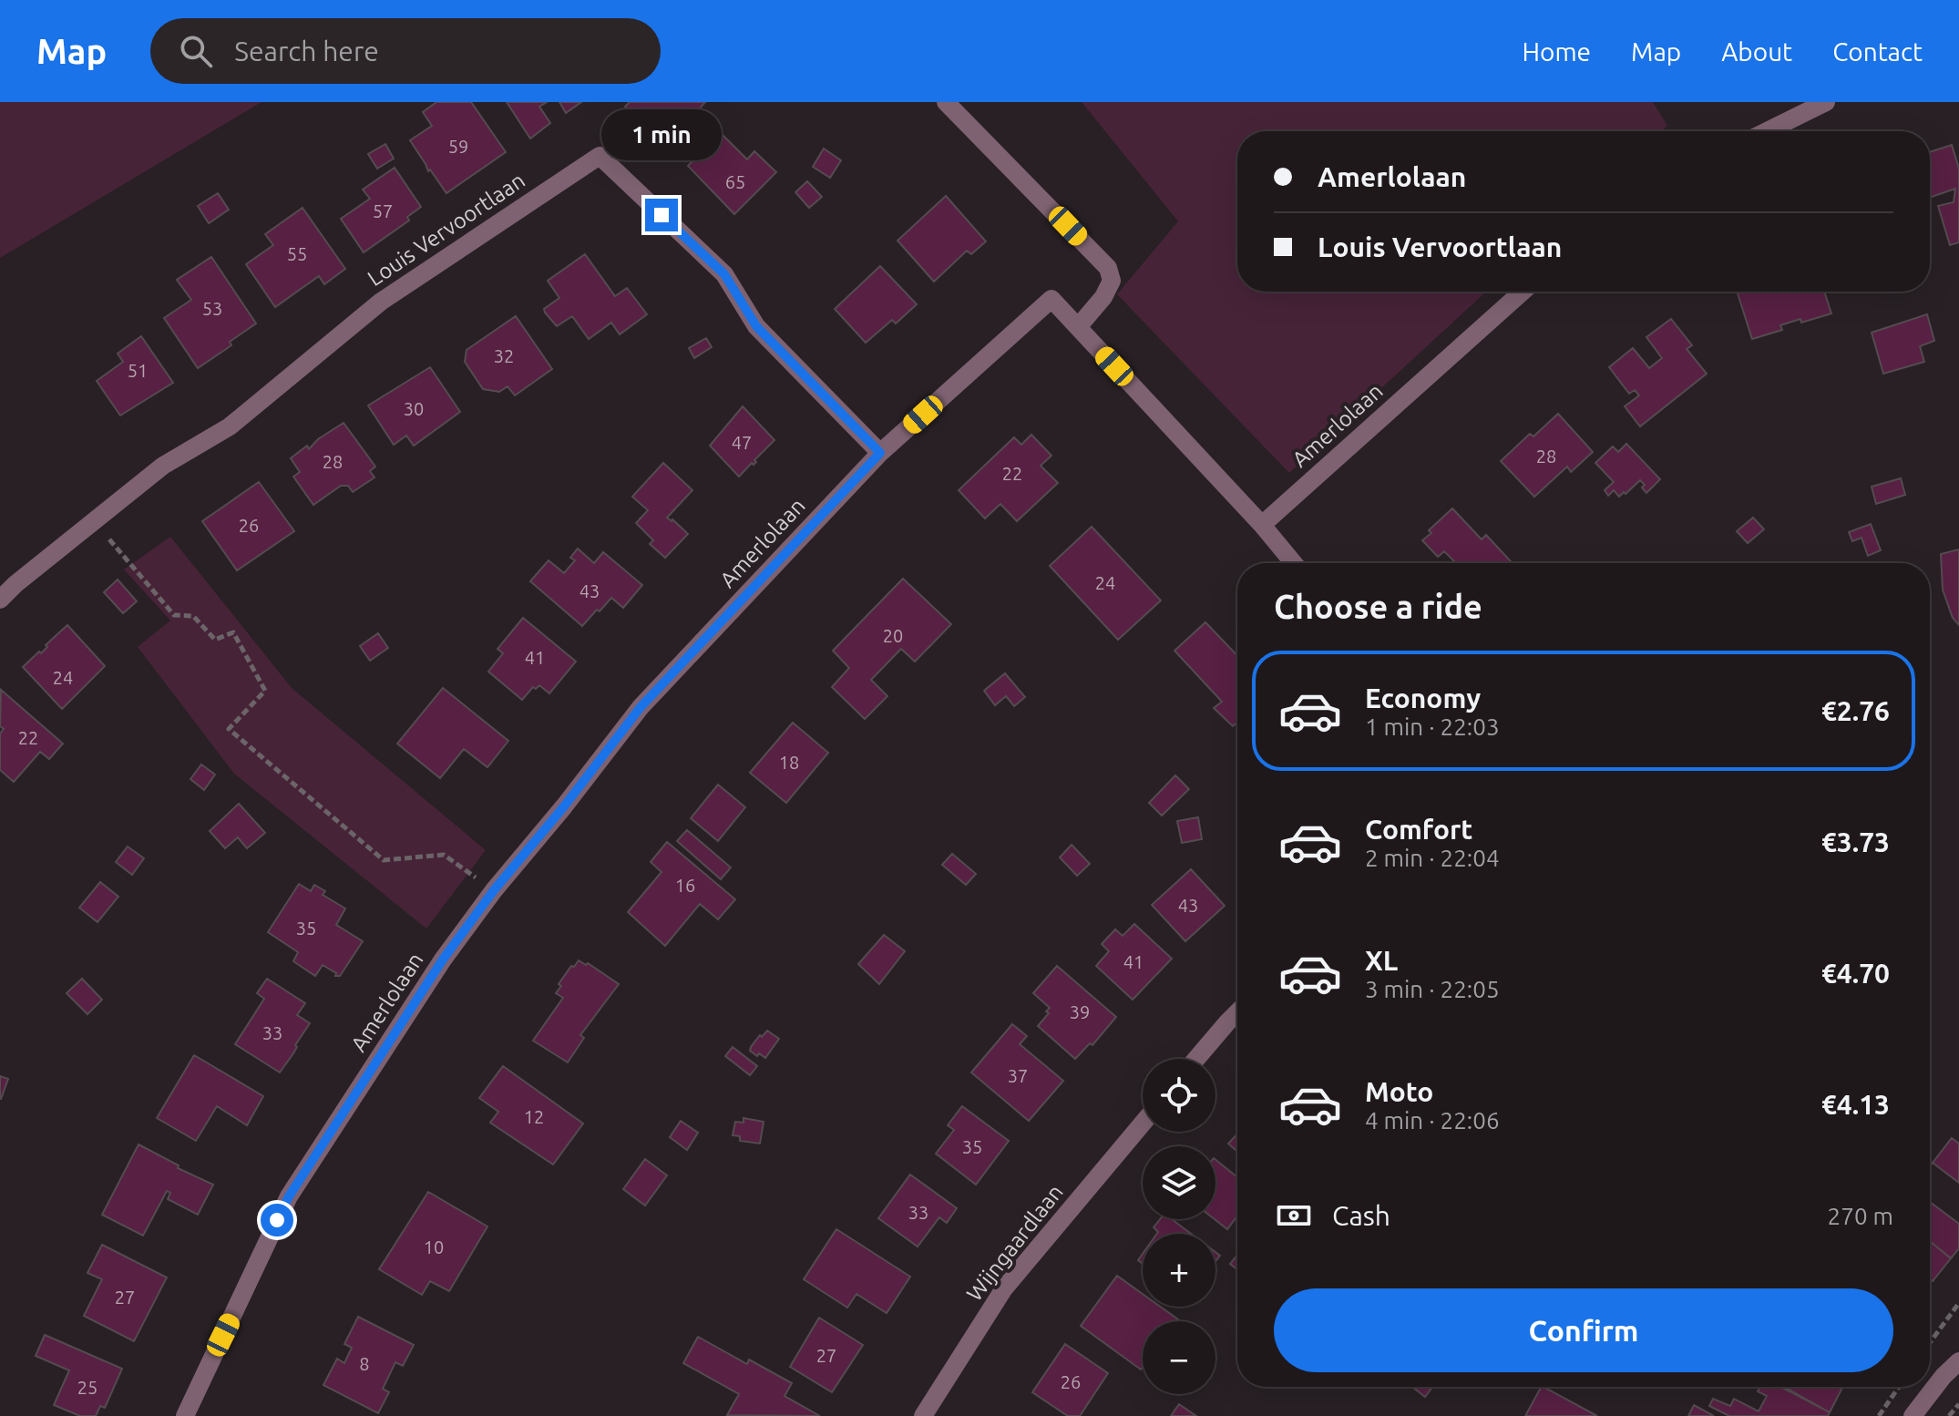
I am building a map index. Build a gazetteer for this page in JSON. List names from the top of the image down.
{
  "streets": {
    "street": ["Louis Vervoortlaan", "Amerlolaan", "Wijngaardlaan"]
  },
  "crossings": [
    ["Louis Vervoortlaan", "Amerlolaan"]
  ],
  "house_numbers": [
    "59",
    "65",
    "57",
    "55",
    "53",
    "32",
    "51",
    "30",
    "47",
    "28",
    "28",
    "22",
    "26",
    "24",
    "43",
    "20",
    "41",
    "24",
    "22",
    "18",
    "16",
    "43",
    "35",
    "41",
    "39",
    "33",
    "37",
    "12",
    "35",
    "33",
    "10",
    "27",
    "27",
    "8",
    "26",
    "25"
  ],
  "page": {
    "header": "Map",
    "search": "Search here",
    "nav": [
      "Home",
      "Map",
      "About",
      "Contact"
    ],
    "bubble": "1 min",
    "banner": ["Amerlolaan", "Louis Vervoortlaan"],
    "heading": "Choose a ride",
    "list": [
      {
        "name": "Economy",
        "note": "1 min · 22:03",
        "value": "€2.76"
      },
      {
        "name": "Comfort",
        "note": "2 min · 22:04",
        "value": "€3.73"
      },
      {
        "name": "XL",
        "note": "3 min · 22:05",
        "value": "€4.70"
      },
      {
        "name": "Moto",
        "note": "4 min · 22:06",
        "value": "€4.13"
      }
    ],
    "map_buttons": ["+", "−"],
    "pay": ["Cash", "270 m"],
    "buttons": "Confirm"
  }
}
